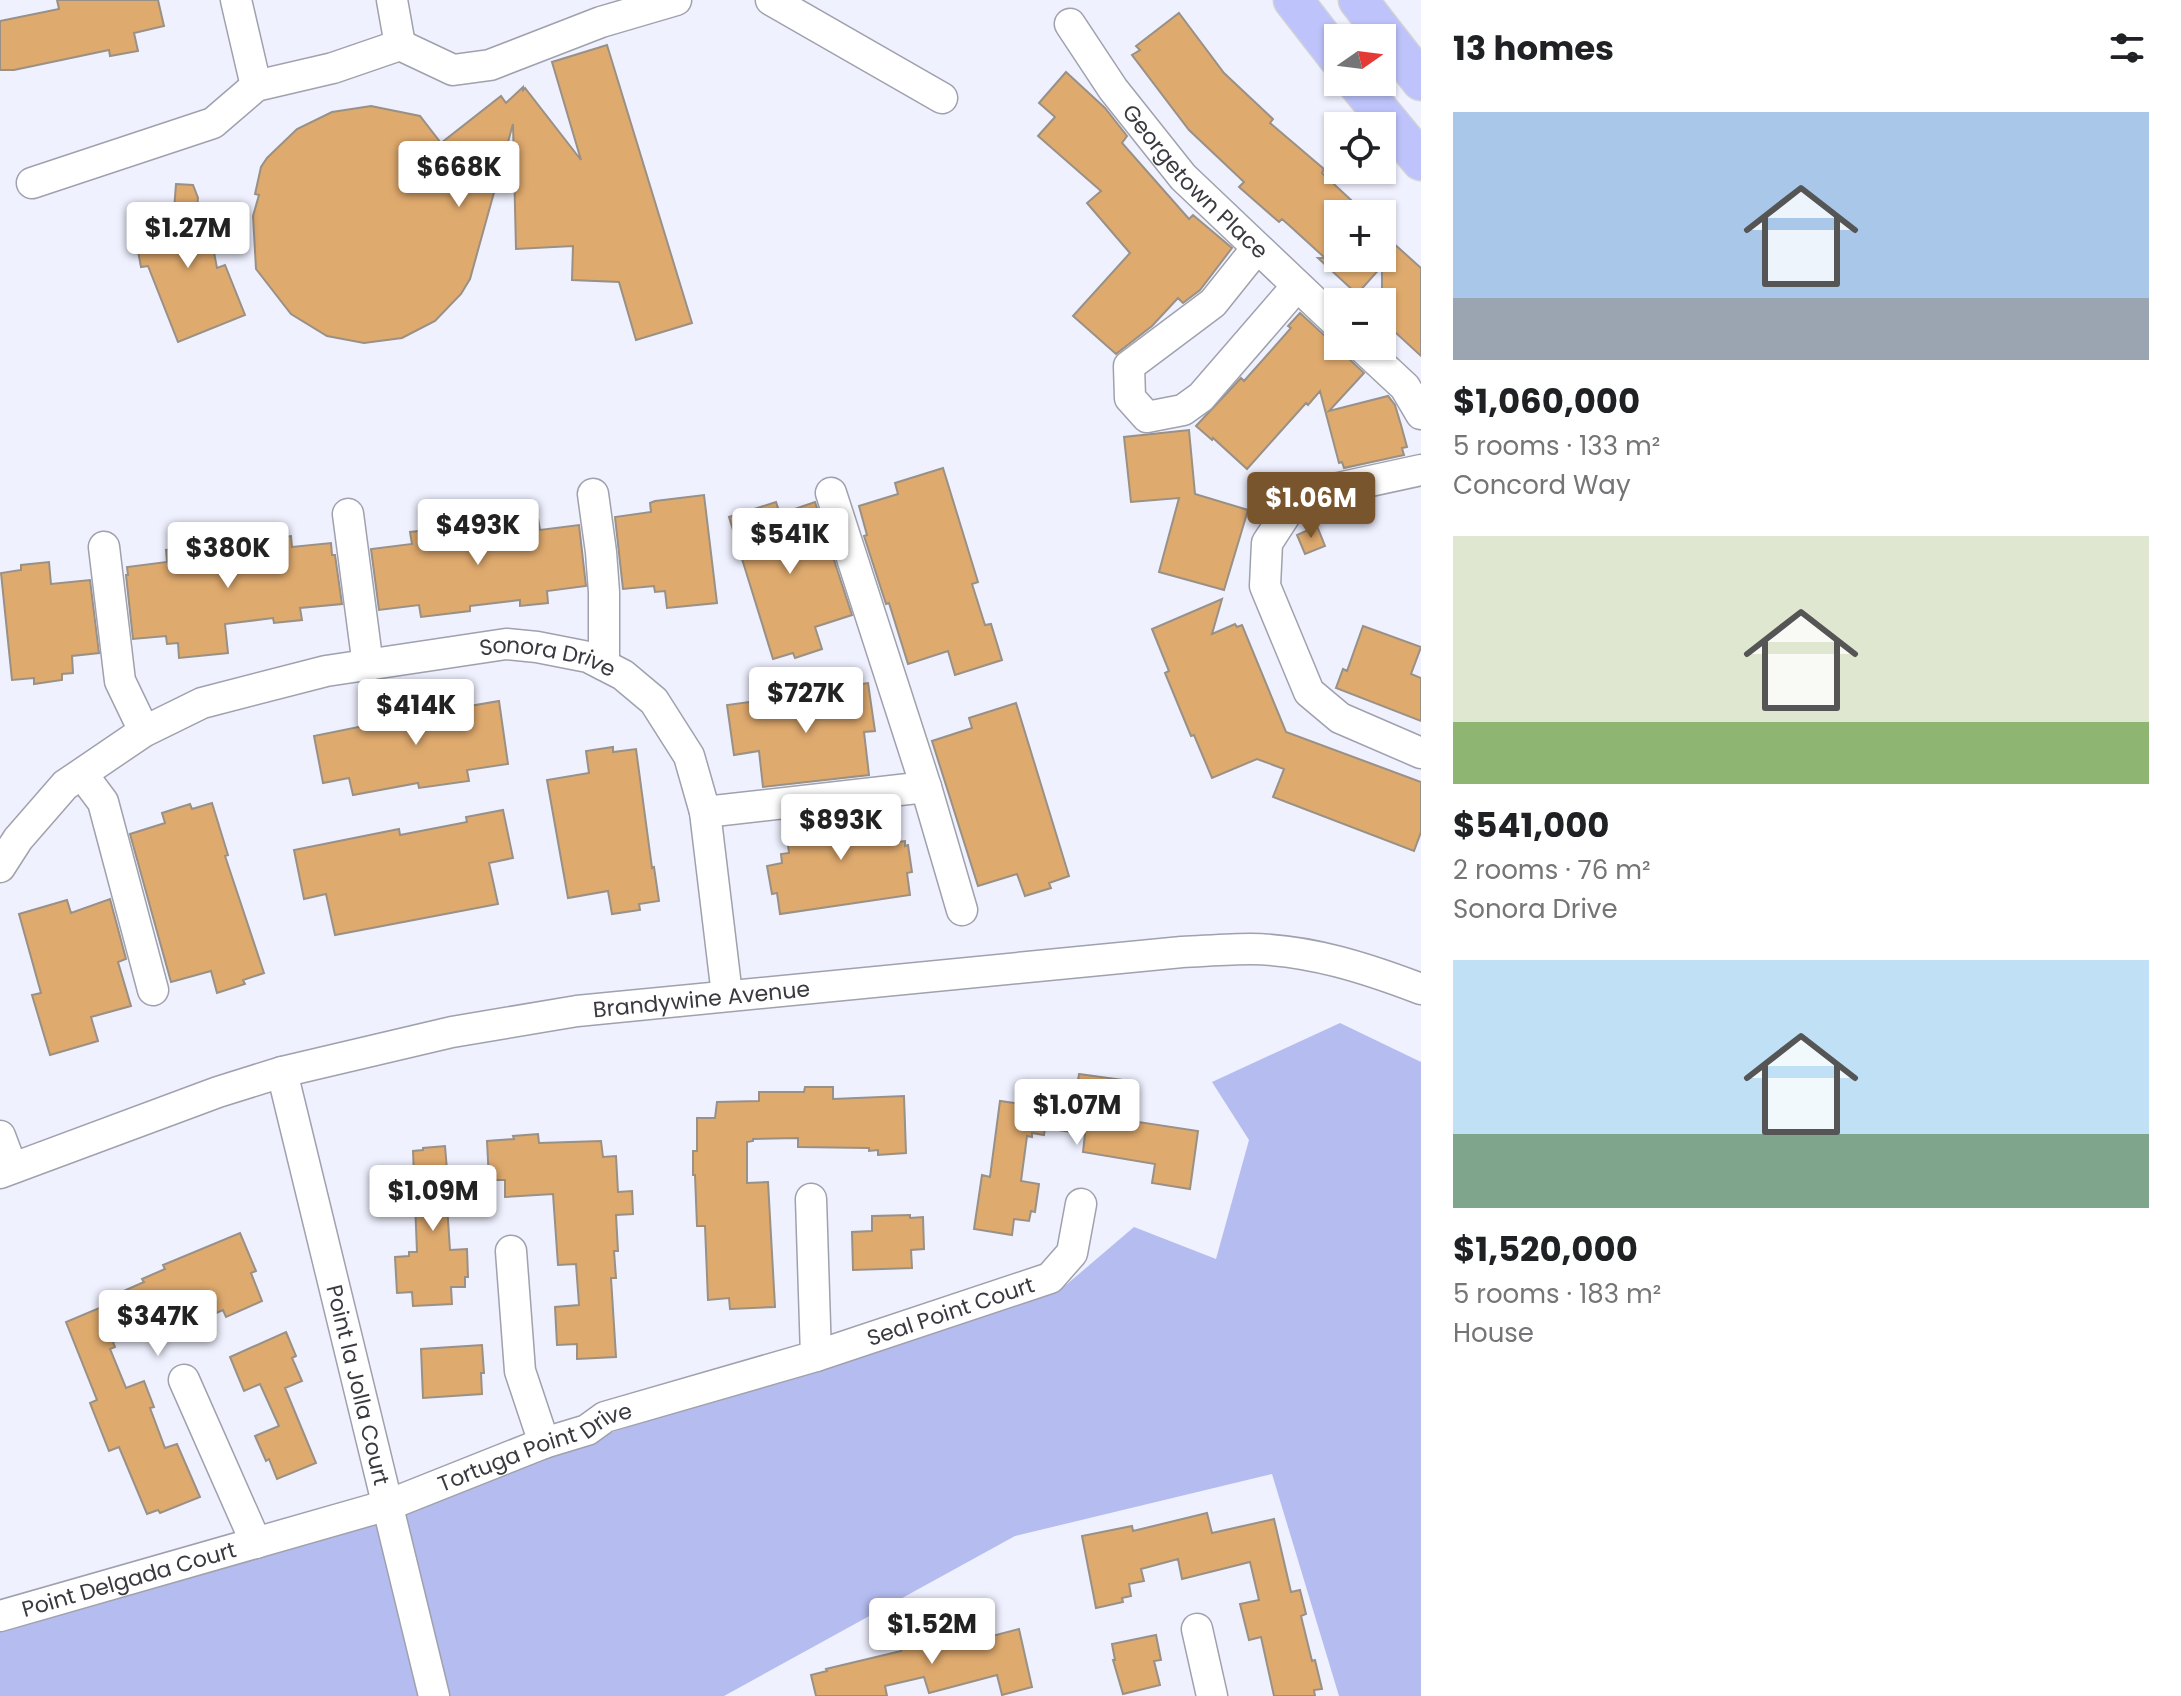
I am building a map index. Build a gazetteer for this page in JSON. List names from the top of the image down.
{
  "streets": {
    "street": [
      "Georgetown Place",
      "Sonora Drive",
      "Brandywine Avenue",
      "Seal Point Court",
      "Point la Jolla Court",
      "Tortuga Point Drive",
      "Point Delgada Court"
    ]
  },
  "crossings": [
    ["Sonora Drive", "Brandywine Avenue"],
    ["Brandywine Avenue", "Point la Jolla Court"],
    ["Seal Point Court", "Tortuga Point Drive"],
    ["Point la Jolla Court", "Tortuga Point Drive"],
    ["Tortuga Point Drive", "Point Delgada Court"]
  ],
  "north": "right",
  "page": {
    "heading": "13 homes",
    "map_buttons": ["+", "−"],
    "list": [
      {
        "name": "$1,060,000",
        "note": "5 rooms · 133 m² · Concord Way"
      },
      {
        "name": "$541,000",
        "note": "2 rooms · 76 m² · Sonora Drive"
      },
      {
        "name": "$1,520,000",
        "note": "5 rooms · 183 m² · House"
      }
    ],
    "price": [
      "$668K",
      "$1.27M",
      "$1.06M",
      "$493K",
      "$541K",
      "$380K",
      "$727K",
      "$414K",
      "$893K",
      "$1.07M",
      "$1.09M",
      "$347K",
      "$1.52M"
    ]
  }
}
